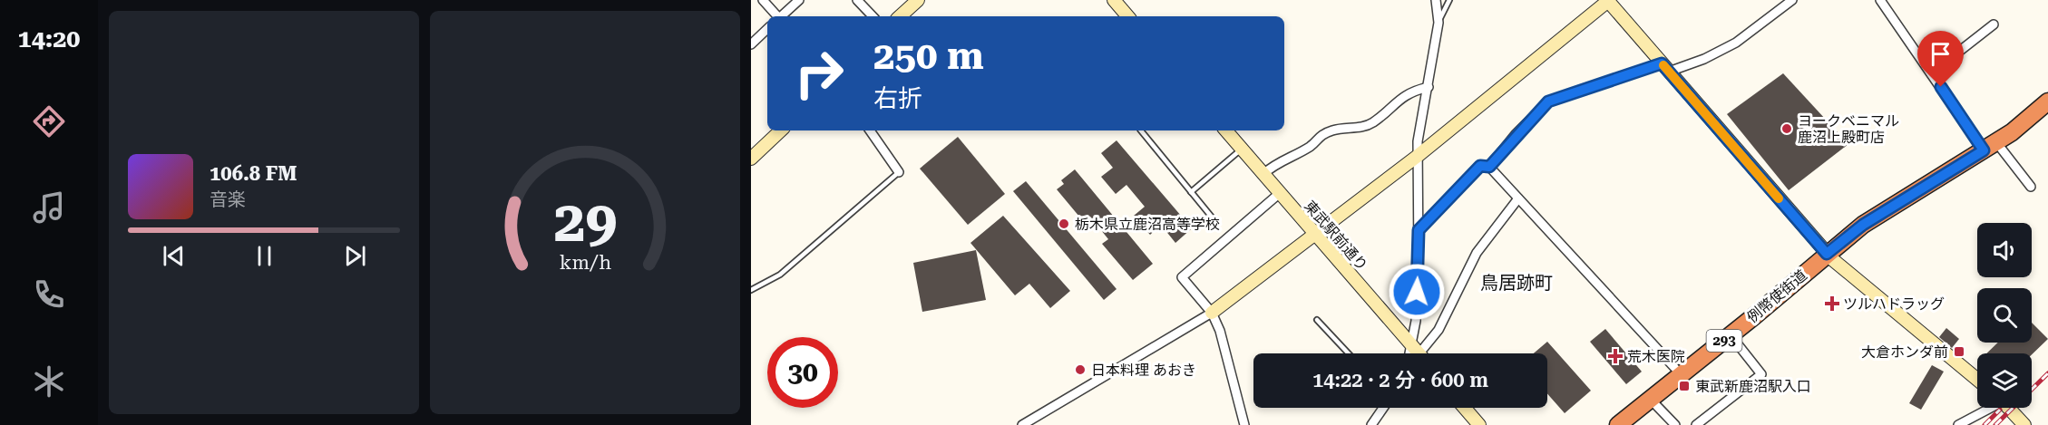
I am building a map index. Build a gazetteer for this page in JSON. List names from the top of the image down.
{
  "streets": {
    "highway": ["例幣使街道", "293"],
    "street": ["東武駅前通り"]
  },
  "districts": ["鳥居跡町"],
  "places": {
    "other": ["ヨークベニマル 鹿沼上殿町店", "栃木県立鹿沼高等学校", "日本料理 あおき"],
    "health": ["ツルハドラッグ", "荒木医院"],
    "transit": ["大倉ホンダ前", "東武新鹿沼駅入口"]
  },
  "page": {
    "tabs": "14:20",
    "turn": ["250 m", "右折"],
    "song": ["106.8 FM", "音楽"],
    "limit": "30",
    "trip": "14:22 · 2 分 · 600 m",
    "gauge": ["29", "km/h"]
  }
}
